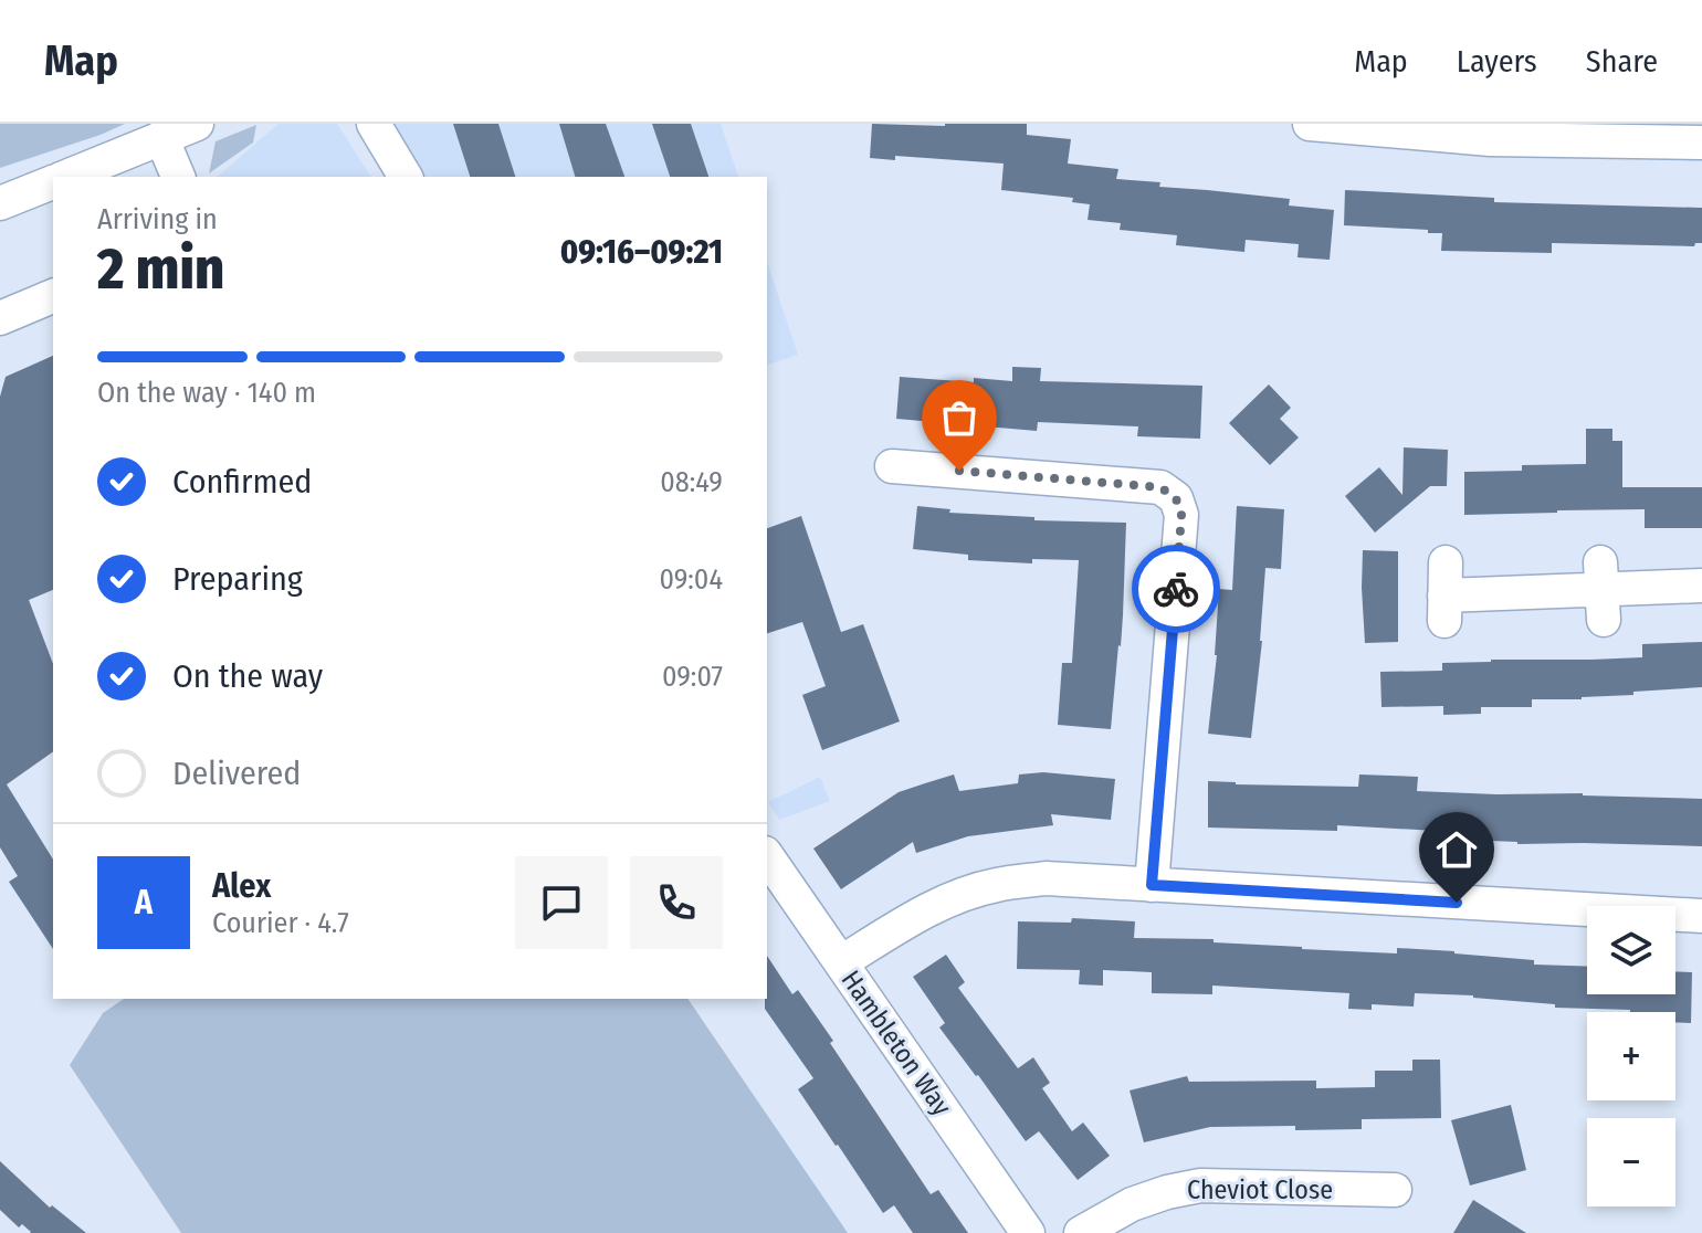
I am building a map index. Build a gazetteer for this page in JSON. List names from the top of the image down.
{
  "streets": {
    "street": ["Hambleton Way", "Cheviot Close"]
  },
  "page": {
    "header": "Map",
    "nav": ["Map", "Layers", "Share"],
    "heading": ["2 min", "Arriving in", "09:16–09:21"],
    "panel": ["Alex", "Courier · 4.7"],
    "bar": "On the way · 140 m",
    "list": [
      ["Confirmed", "08:49"],
      ["Preparing", "09:04"],
      ["On the way", "09:07"],
      "Delivered"
    ],
    "round": "A",
    "map_buttons": ["+", "−"]
  }
}
